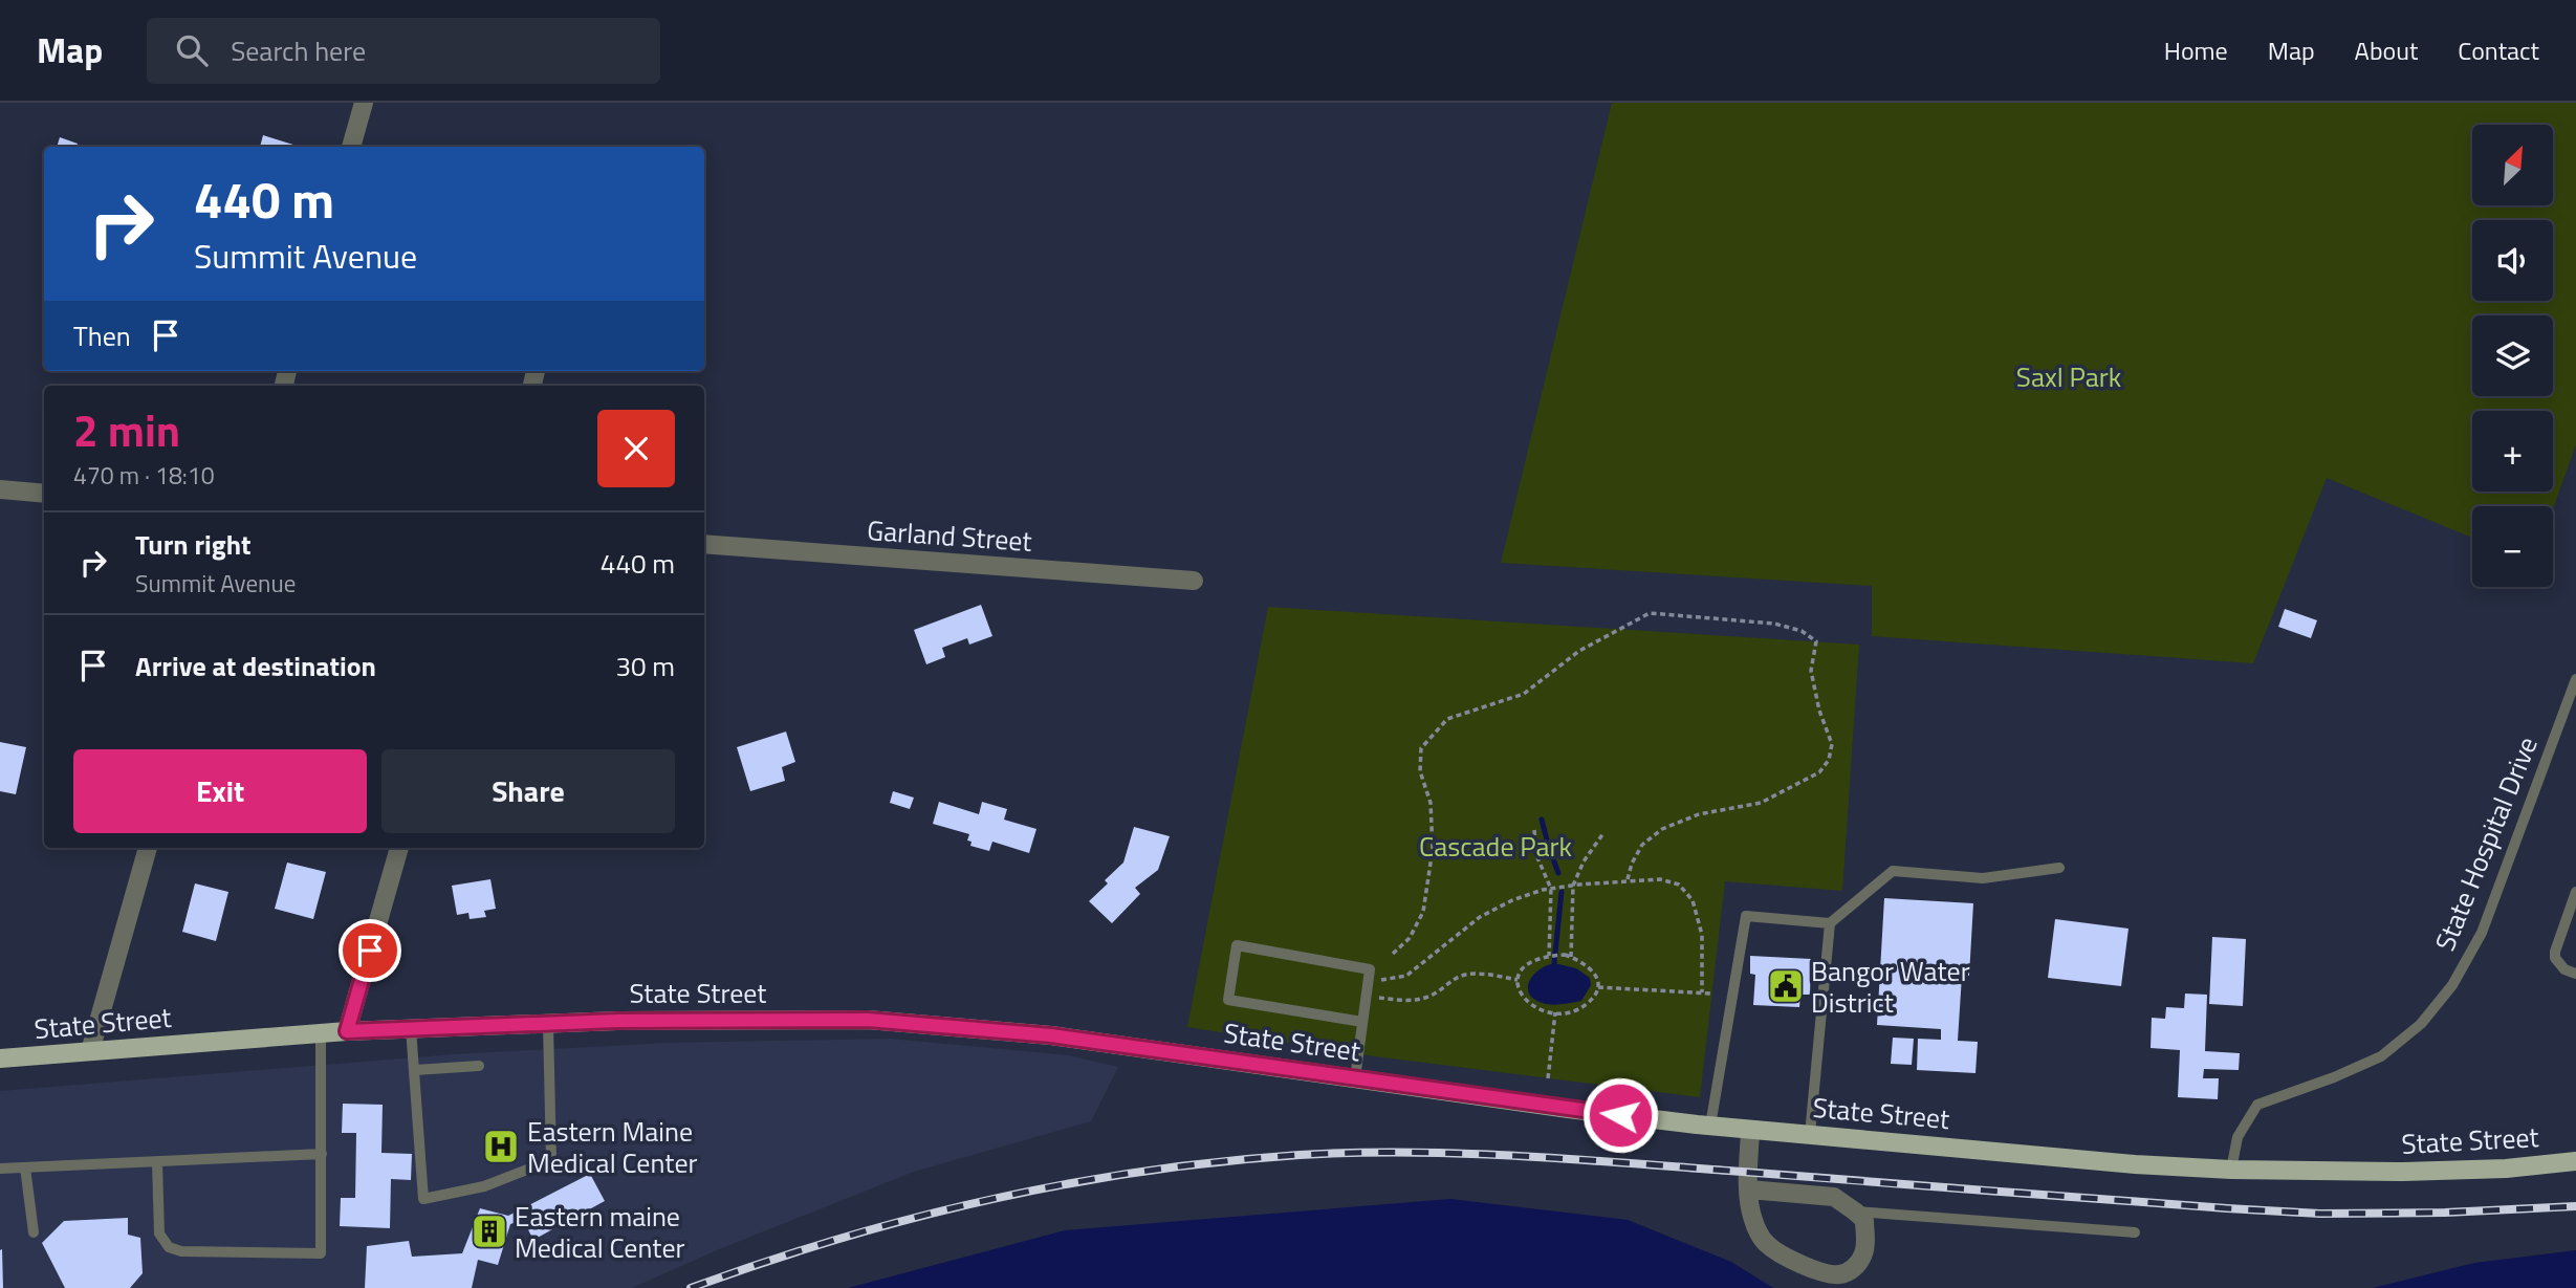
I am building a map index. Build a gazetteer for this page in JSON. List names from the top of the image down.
{
  "streets": {
    "main road": ["State Street"],
    "street": ["Garland Street"],
    "lane": ["State Hospital Drive"]
  },
  "crossings": [
    ["State Hospital Drive", "State Street"]
  ],
  "parks": ["Saxl Park", "Cascade Park"],
  "places": {
    "public building": ["Bangor Water District"],
    "hospital": ["Eastern Maine Medical Center"],
    "building": ["Eastern maine Medical Center"]
  },
  "north": "top right",
  "page": {
    "header": "Map",
    "search": "Search here",
    "nav": [
      "Home",
      "Map",
      "About",
      "Contact"
    ],
    "map_buttons": ["+", "−"],
    "turn": ["440 m", "Summit Avenue"],
    "then": "Then",
    "heading": ["2 min", "470 m · 18:10"],
    "list": [
      {
        "name": "Turn right",
        "note": "Summit Avenue",
        "value": "440 m"
      },
      {
        "name": "Arrive at destination",
        "value": "30 m"
      }
    ],
    "buttons": ["Exit", "Share"]
  }
}
